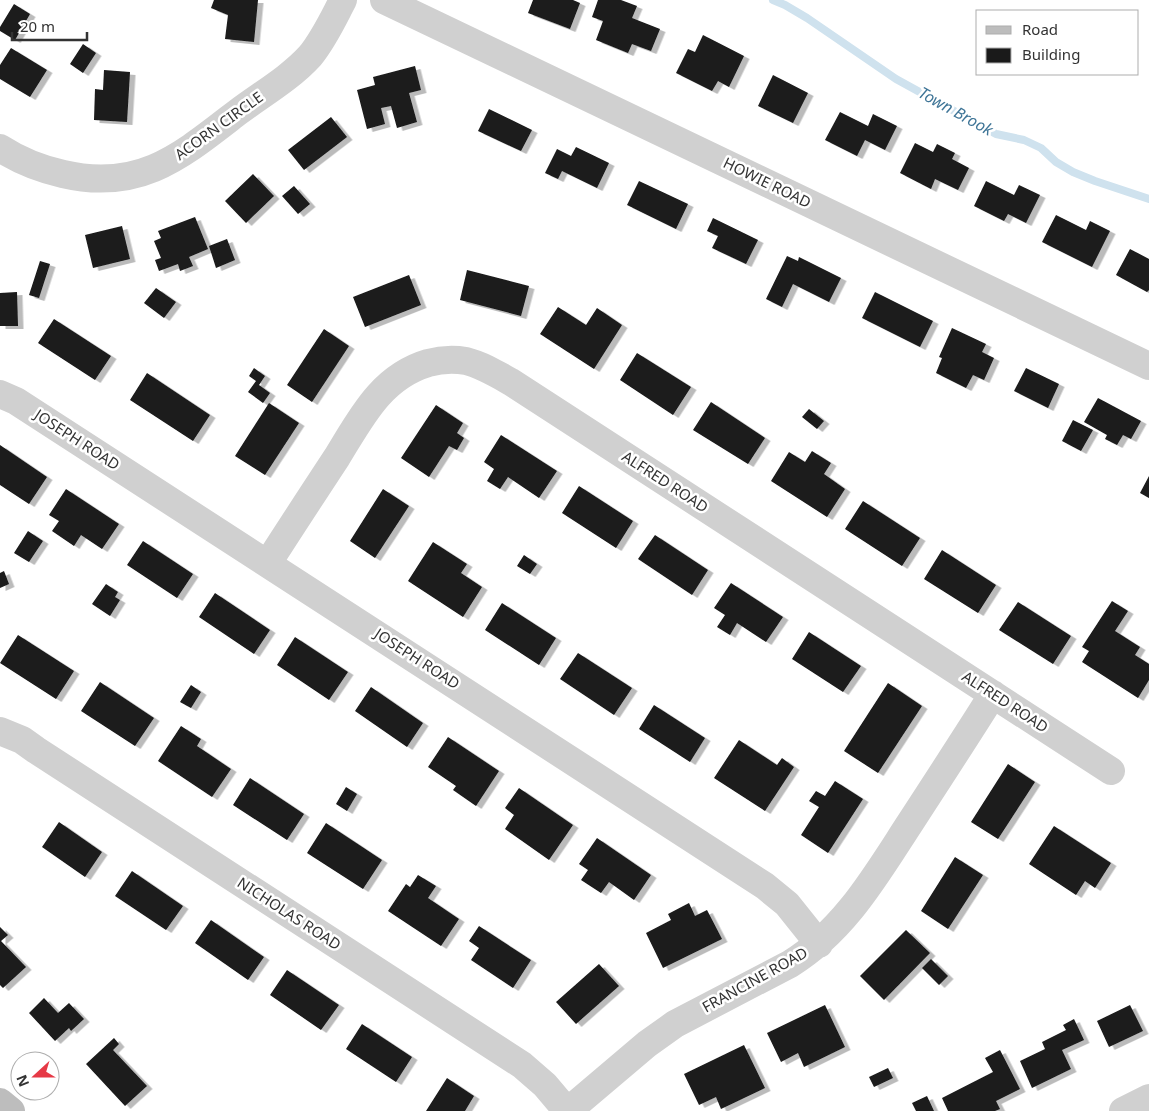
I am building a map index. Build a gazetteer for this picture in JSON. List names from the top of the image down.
{
  "streets": {
    "street": [
      "ACORN CIRCLE",
      "HOWIE ROAD",
      "JOSEPH ROAD",
      "ALFRED ROAD",
      "NICHOLAS ROAD",
      "FRANCINE ROAD"
    ]
  },
  "crossings": [
    ["JOSEPH ROAD", "ALFRED ROAD"],
    ["JOSEPH ROAD", "FRANCINE ROAD"],
    ["ALFRED ROAD", "FRANCINE ROAD"],
    ["NICHOLAS ROAD", "FRANCINE ROAD"]
  ],
  "water": ["Town Brook"],
  "legend": ["Road", "Building"],
  "scale_bar": "20 m",
  "north": "left"
}
